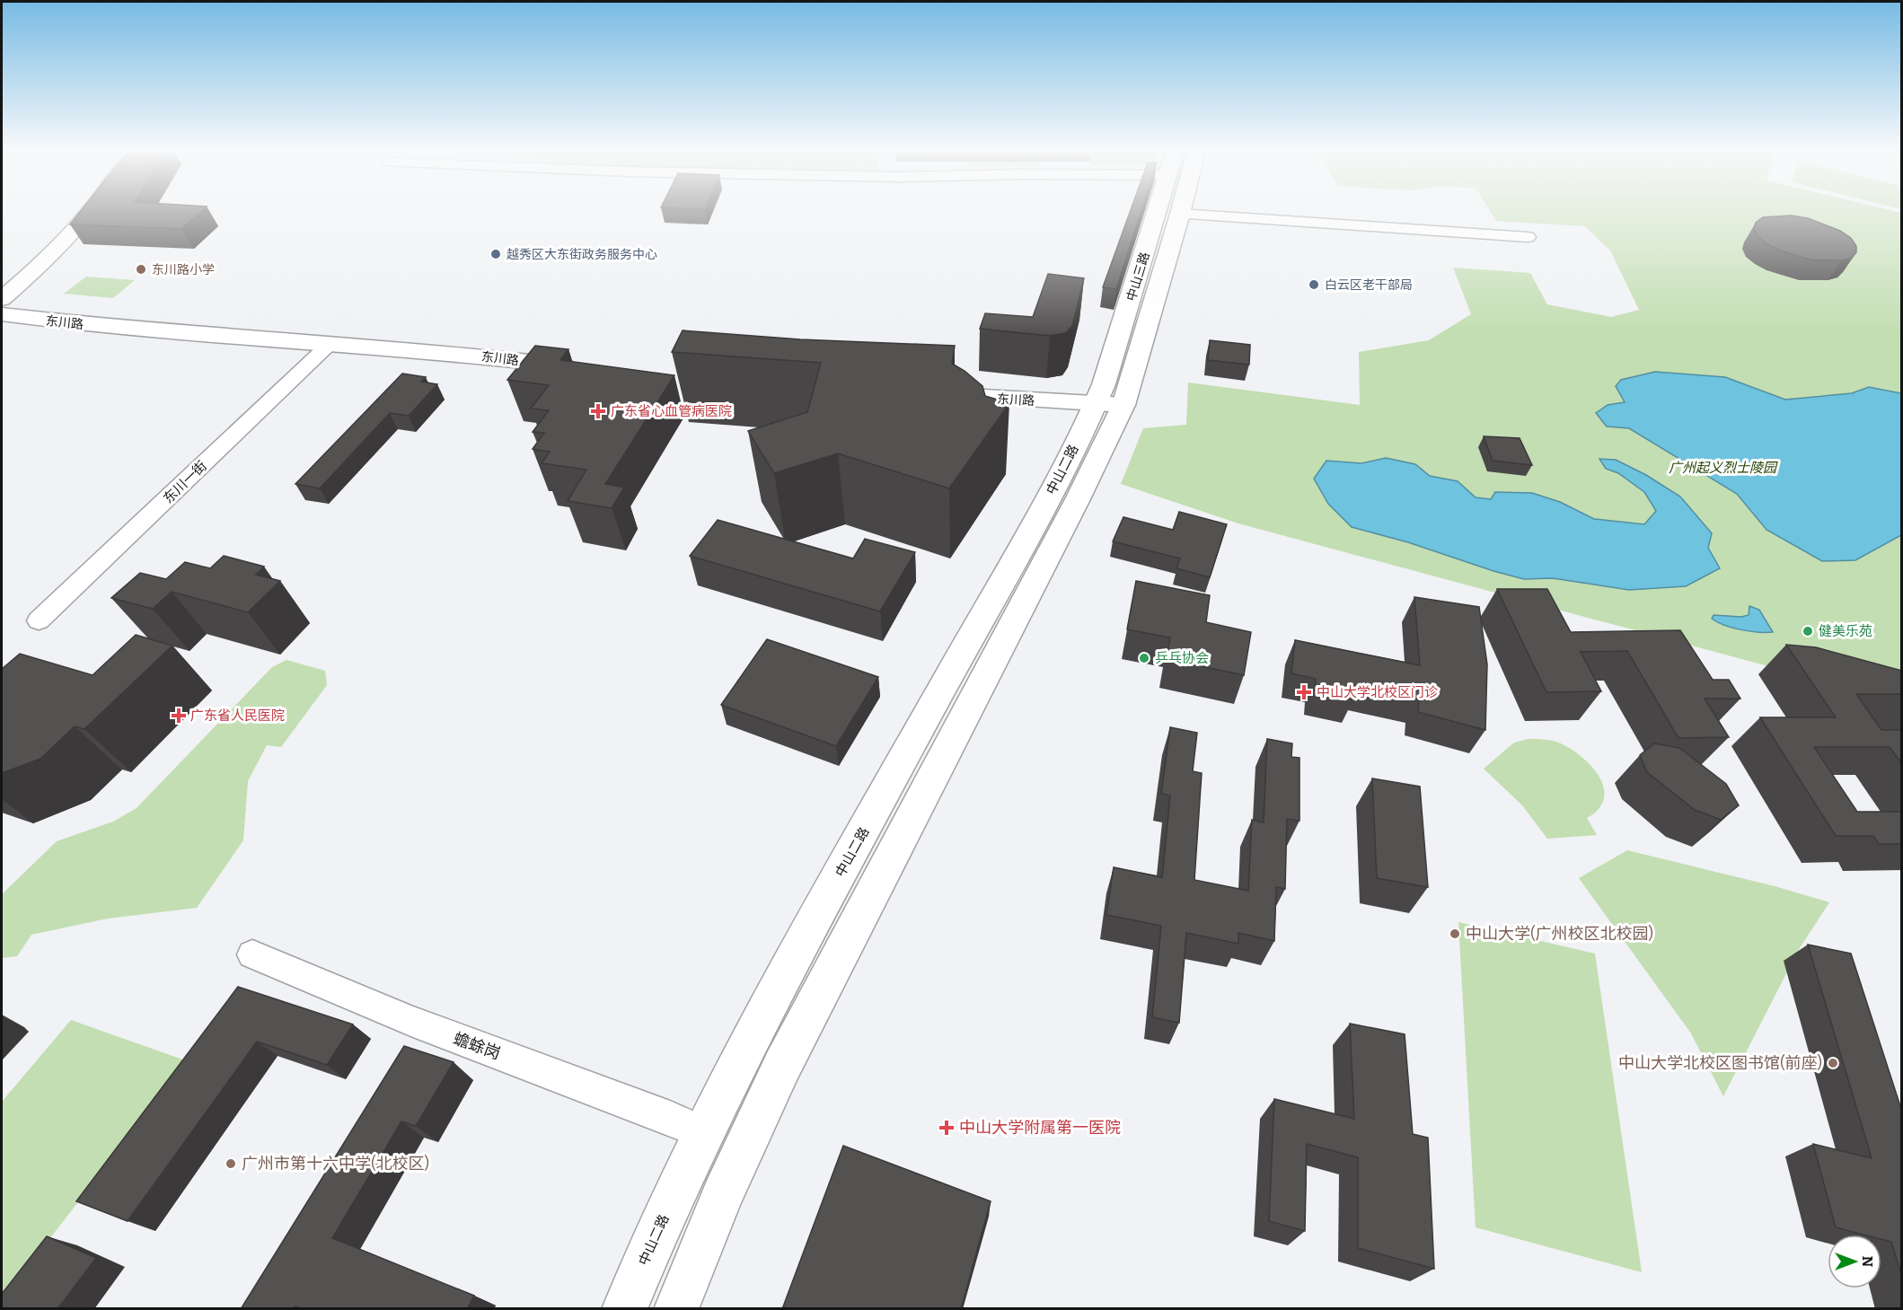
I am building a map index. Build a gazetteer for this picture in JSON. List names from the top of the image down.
{
  "streets": {
    "main road": ["中山三路", "东川路", "中山二路"],
    "street": ["东川一街", "蟾蜍岗"]
  },
  "crossings": [
    ["中山三路", "东川路"],
    ["中山三路", "中山二路"],
    ["东川路", "中山二路"],
    ["东川路", "东川一街"],
    ["中山二路", "蟾蜍岗"]
  ],
  "parks": ["广州起义烈士陵园"],
  "places": {
    "other": [
      "越秀区大东街政务服务中心",
      "东川路小学",
      "白云区老干部局",
      "健美乐苑",
      "乒乓协会",
      "中山大学(广州校区北校园)",
      "中山大学北校区图书馆(前座)",
      "广州市第十六中学(北校区)"
    ],
    "health": [
      "广东省心血管病医院",
      "中山大学北校区门诊",
      "广东省人民医院",
      "中山大学附属第一医院"
    ]
  },
  "north": "right"
}
